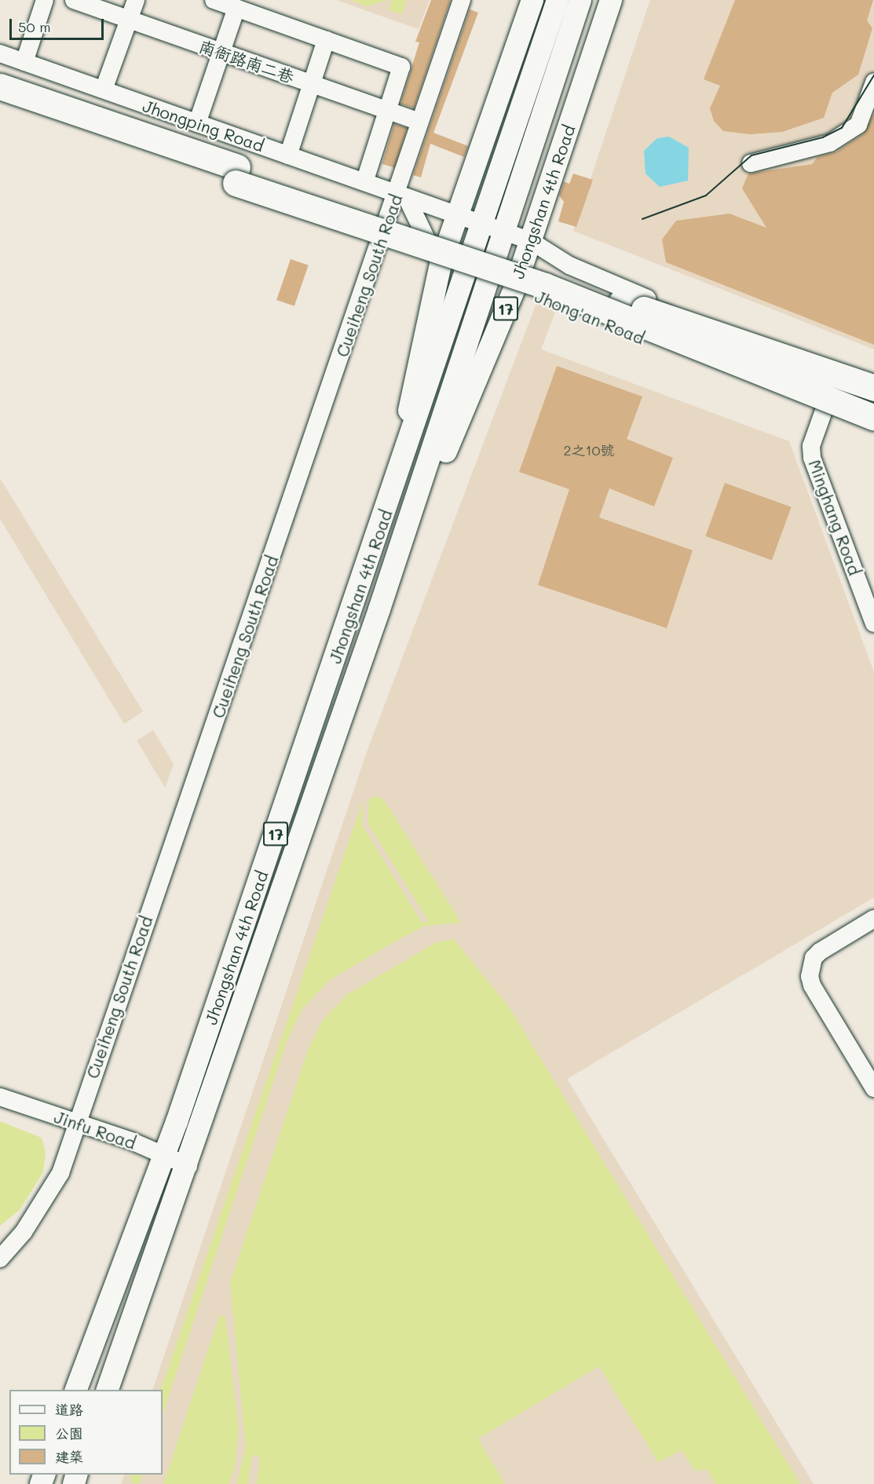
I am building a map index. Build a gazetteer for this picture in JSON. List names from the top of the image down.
{
  "streets": {
    "main road": ["Jhongshan 4th Road", "17"],
    "street": [
      "南衙路南二巷",
      "Jhongping Road",
      "Cueiheng South Road",
      "Jhong'an Road",
      "Minghang Road",
      "Jinfu Road"
    ]
  },
  "crossings": [
    ["南衙路南二巷", "Cueiheng South Road"],
    ["Jhongping Road", "Cueiheng South Road"],
    ["Jhongshan 4th Road", "Jhong'an Road"],
    ["Jhongshan 4th Road", "Jinfu Road"],
    ["Cueiheng South Road", "Jinfu Road"],
    ["Jhong'an Road", "Minghang Road"]
  ],
  "house_numbers": ["2之10號"],
  "legend": ["道路", "公園", "建築"],
  "scale_bar": "50 m"
}
